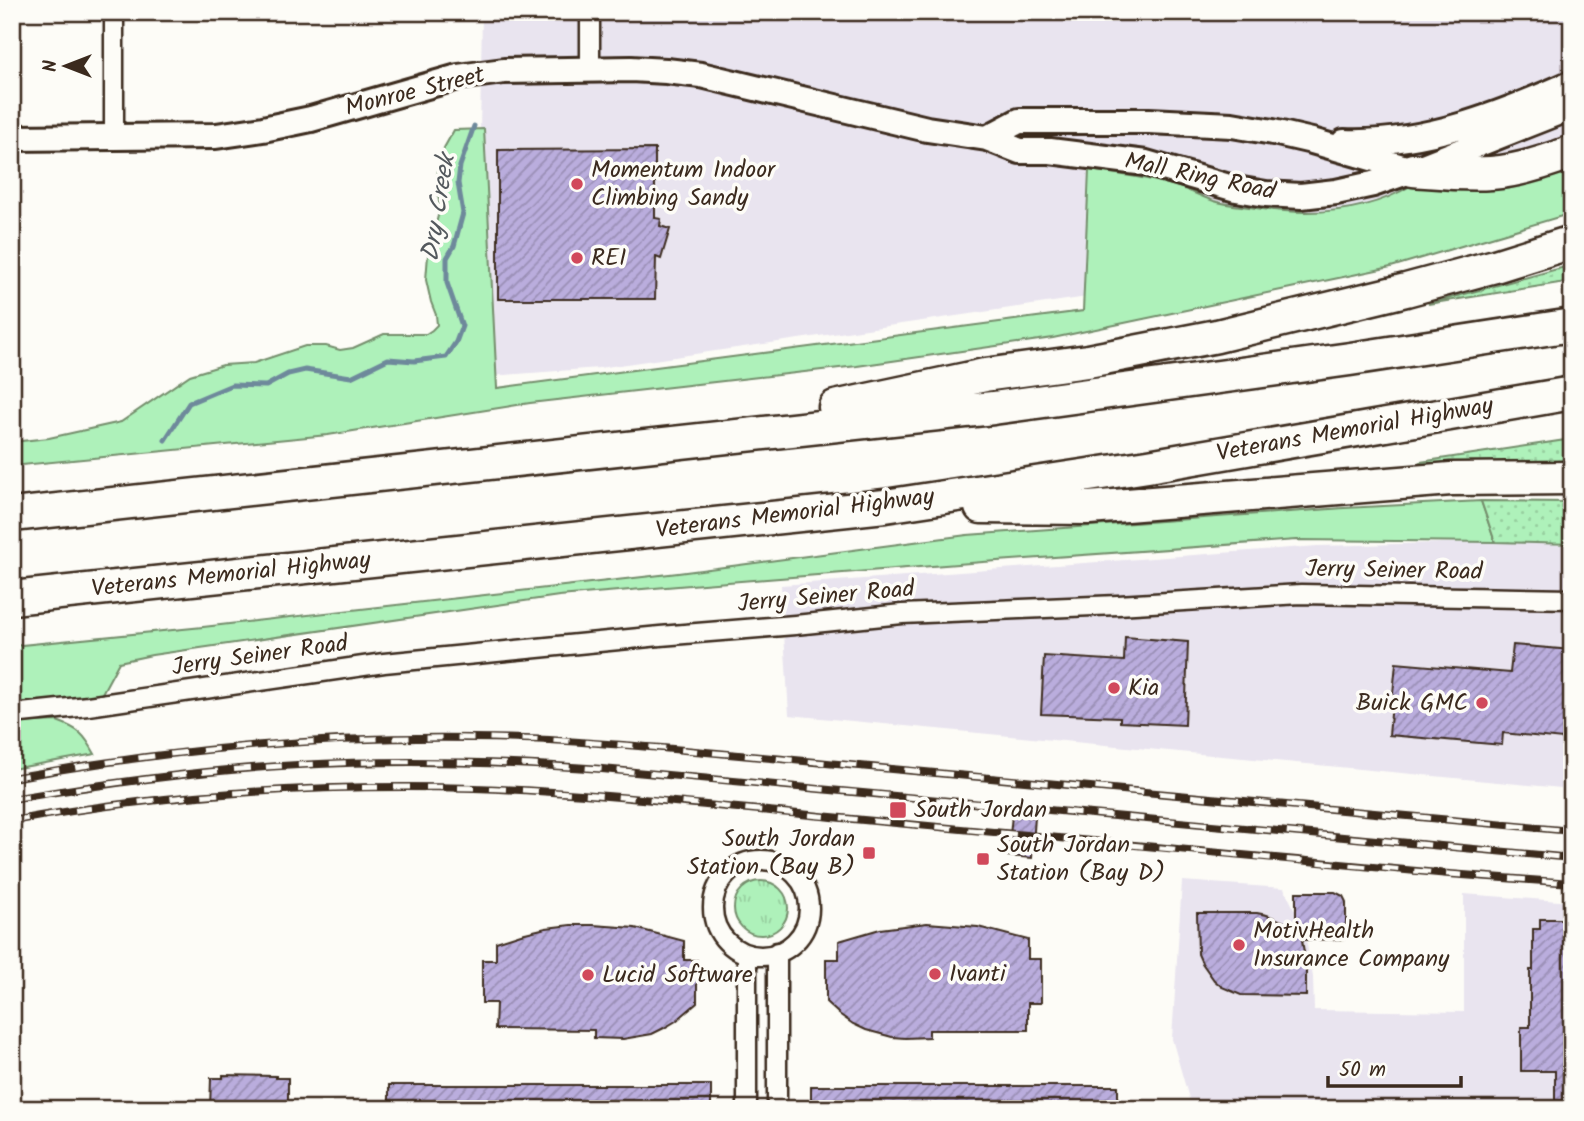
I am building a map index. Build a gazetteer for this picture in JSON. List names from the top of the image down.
{
  "streets": {
    "highway": ["Veterans Memorial Highway"],
    "street": ["Monroe Street", "Mall Ring Road", "Jerry Seiner Road"]
  },
  "crossings": [
    ["Monroe Street", "Mall Ring Road"]
  ],
  "water": ["Dry Creek"],
  "places": {
    "other": [
      "Momentum Indoor Climbing Sandy",
      "REI",
      "Kia",
      "Buick GMC",
      "MotivHealth Insurance Company",
      "Ivanti",
      "Lucid Software"
    ],
    "transit": ["South Jordan", "South Jordan Station (Bay B)", "South Jordan Station (Bay D)"]
  },
  "scale_bar": "50 m",
  "north": "left"
}
